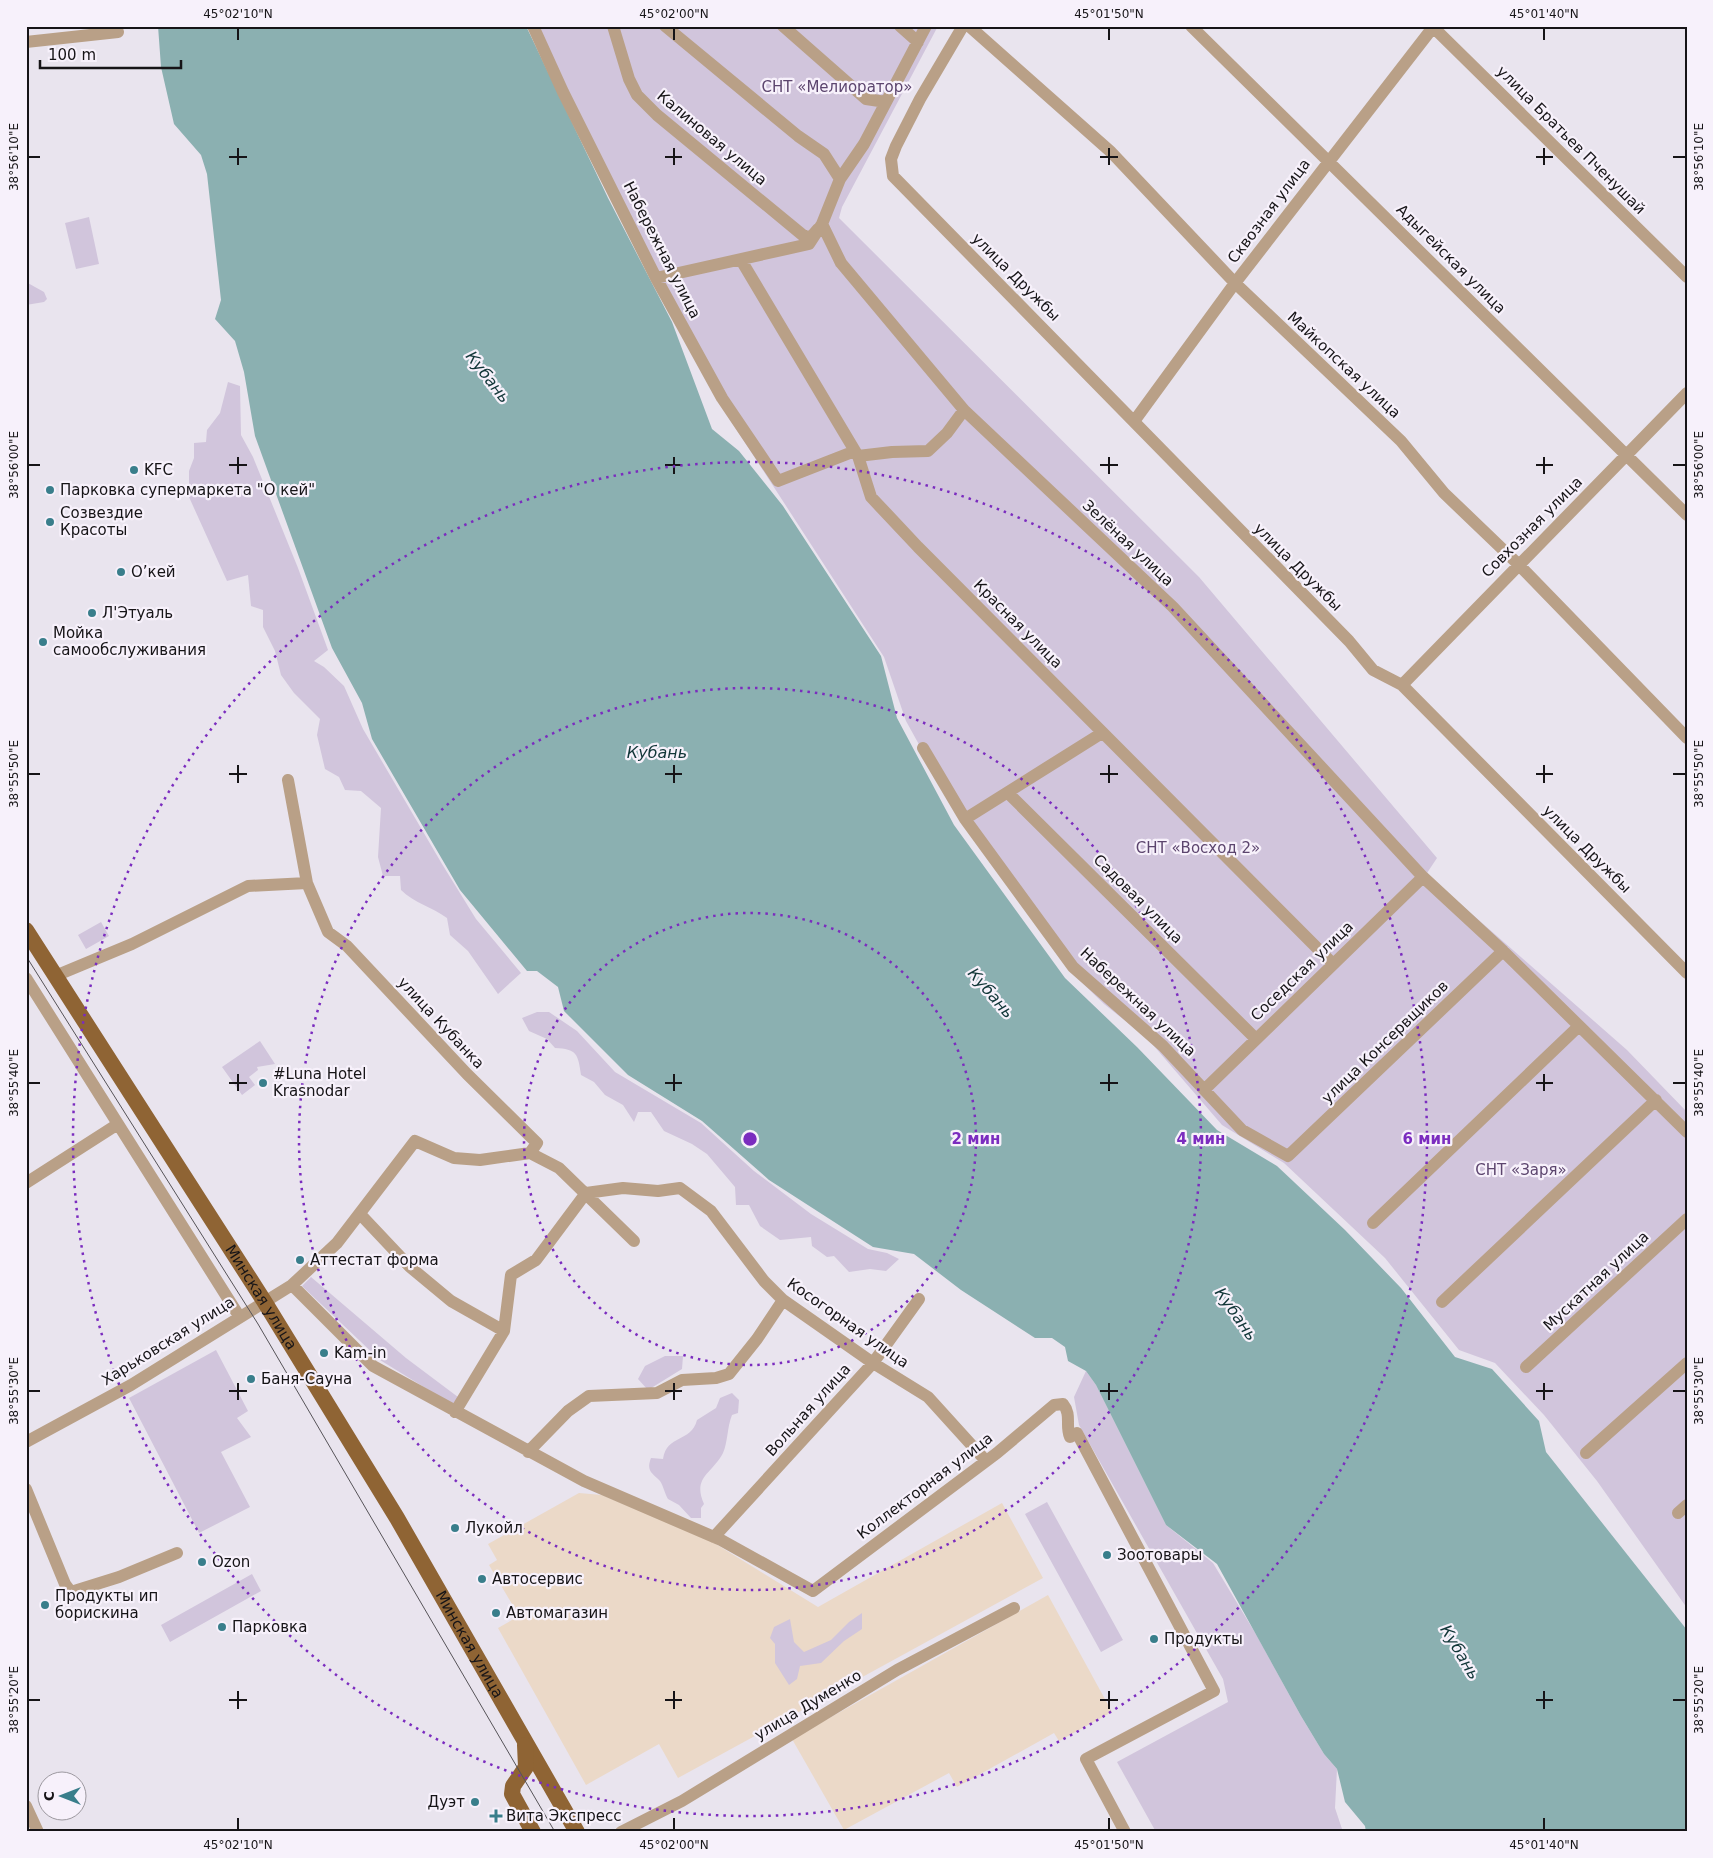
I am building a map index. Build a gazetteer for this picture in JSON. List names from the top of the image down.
{
  "streets": {
    "main road": ["Минская улица"],
    "street": [
      "Калиновая улица",
      "улица Братьев Пченушай",
      "Сквозная улица",
      "Набережная улица",
      "Адыгейская улица",
      "улица Дружбы",
      "Майкопская улица",
      "Совхозная улица",
      "Зелёная улица",
      "Красная улица",
      "Садовая улица",
      "Соседская улица",
      "улица Кубанка",
      "улица Консервщиков",
      "Мускатная улица",
      "Косогорная улица",
      "Харьковская улица",
      "Вольная улица",
      "Коллекторная улица",
      "улица Думенко"
    ]
  },
  "crossings": [
    ["Калиновая улица", "Зелёная улица"],
    ["улица Братьев Пченушай", "Сквозная улица"],
    ["Сквозная улица", "Адыгейская улица"],
    ["Сквозная улица", "улица Дружбы"],
    ["Сквозная улица", "Майкопская улица"],
    ["Набережная улица", "Красная улица"],
    ["Набережная улица", "Соседская улица"],
    ["Набережная улица", "улица Консервщиков"],
    ["Адыгейская улица", "Совхозная улица"],
    ["улица Дружбы", "Совхозная улица"],
    ["Майкопская улица", "Совхозная улица"],
    ["Зелёная улица", "Соседская улица"],
    ["Зелёная улица", "улица Консервщиков"],
    ["Красная улица", "Соседская улица"],
    ["Садовая улица", "Соседская улица"],
    ["улица Кубанка", "Харьковская улица"],
    ["Минская улица", "Харьковская улица"],
    ["Косогорная улица", "Вольная улица"],
    ["Косогорная улица", "Коллекторная улица"],
    ["Вольная улица", "Коллекторная улица"]
  ],
  "water": ["Кубань"],
  "parks": ["СНТ «Мелиоратор»", "СНТ «Восход 2»", "СНТ «Заря»"],
  "places": {
    "other": [
      "KFC",
      "Парковка супермаркета \"О кей\"",
      "Созвездие Красоты",
      "О’кей",
      "Л'Этуаль",
      "Мойка самообслуживания",
      "#Luna Hotel Krasnodar",
      "Аттестат форма",
      "Kam-in",
      "Баня-Сауна",
      "Лукойл",
      "Зоотовары",
      "Ozon",
      "Автосервис",
      "Продукты ип борискина",
      "Автомагазин",
      "Парковка",
      "Продукты",
      "Дуэт"
    ],
    "health": ["Вита Экспресс"]
  },
  "scale_bar": "100 m",
  "north": "left",
  "coordinates": [
    "45°02'10\"N",
    "45°02'00\"N",
    "45°01'50\"N",
    "45°01'40\"N",
    "38°56'10\"E",
    "38°56'00\"E",
    "38°55'50\"E",
    "38°55'40\"E",
    "38°55'30\"E",
    "38°55'20\"E"
  ],
  "rings": ["2 мин", "4 мин", "6 мин"]
}
